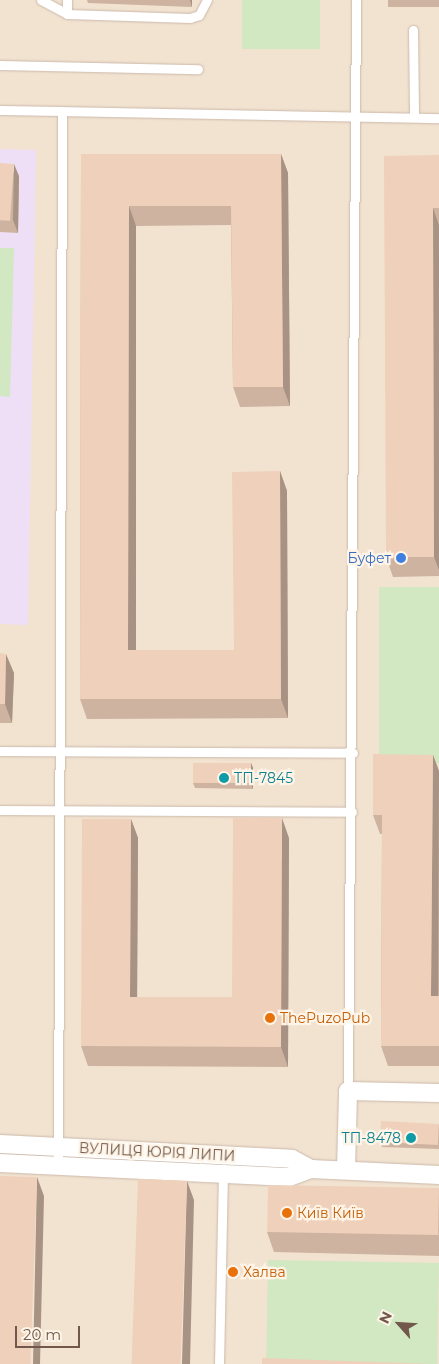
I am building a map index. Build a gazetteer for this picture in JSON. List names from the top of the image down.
{
  "streets": {
    "street": ["ВУЛИЦЯ ЮРІЯ ЛИПИ"]
  },
  "places": [
    "Буфет",
    "ТП-7845",
    "ThePuzoPub",
    "ТП-8478",
    "Київ Київ",
    "Халва"
  ],
  "scale_bar": "20 m",
  "north": "top left"
}
